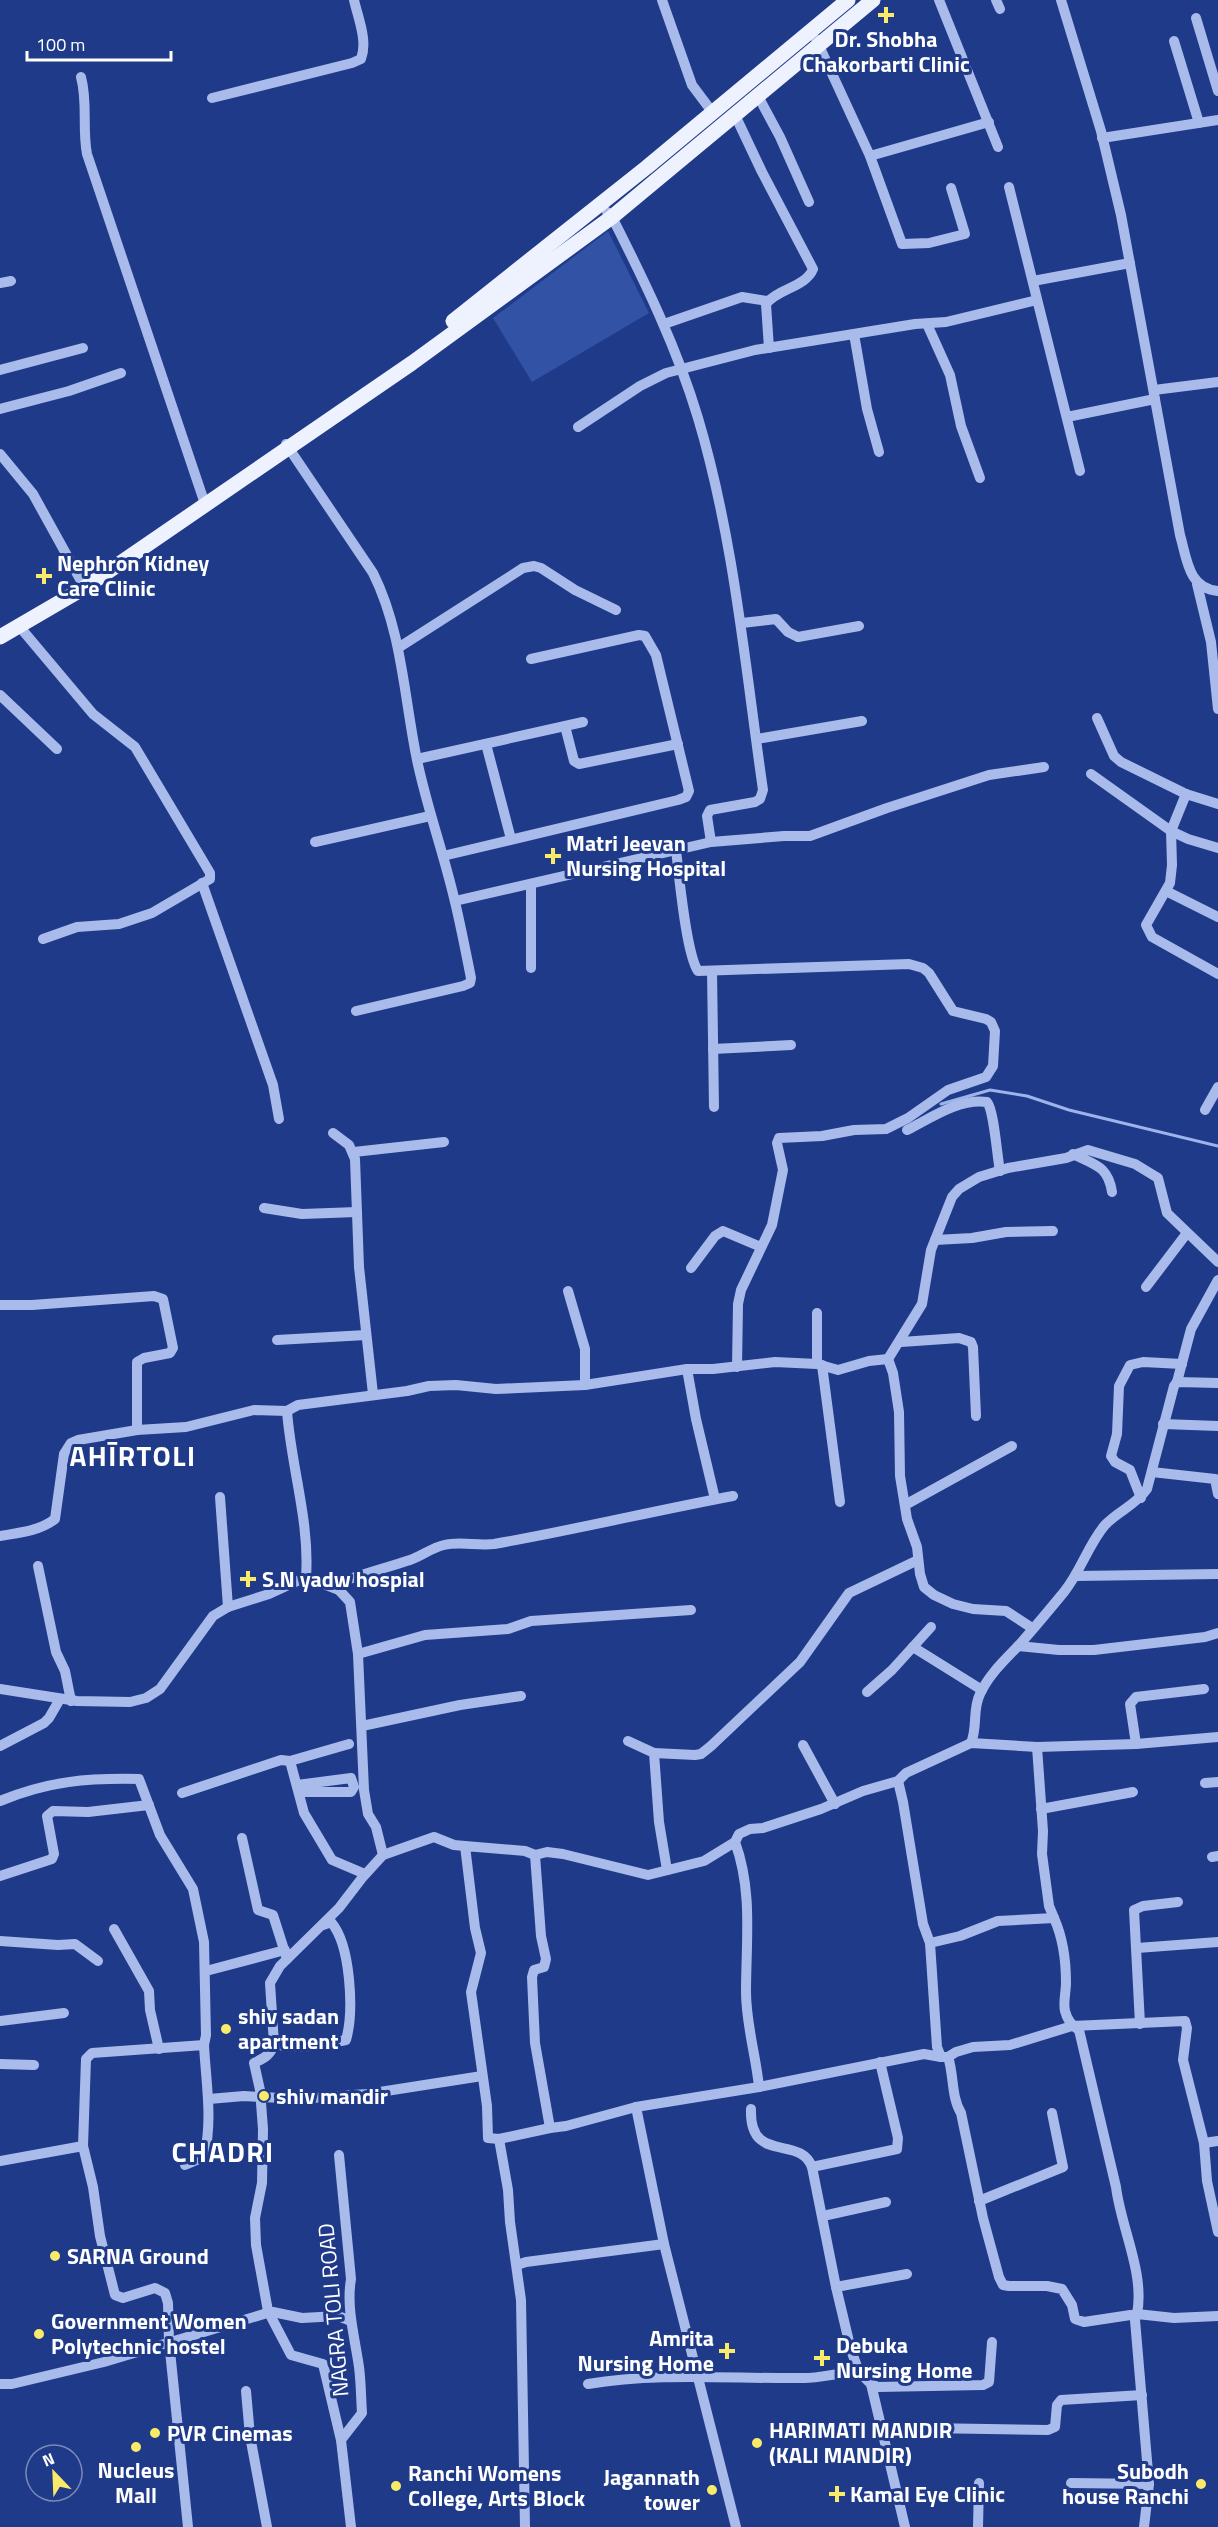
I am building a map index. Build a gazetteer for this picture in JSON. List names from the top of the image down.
{
  "streets": {
    "street": ["NAGRA TOLI ROAD"]
  },
  "districts": ["AHĪRTOLI", "CHADRI"],
  "places": {
    "health": [
      "Dr. Shobha Chakorbarti Clinic",
      "Nephron Kidney Care Clinic",
      "Matri Jeevan Nursing Hospital",
      "S.N yadw hospial",
      "Amrita Nursing Home",
      "Debuka Nursing Home",
      "Kamal Eye Clinic"
    ],
    "other": [
      "shiv sadan apartment",
      "shiv mandir",
      "SARNA Ground",
      "Government Women Polytechnic hostel",
      "PVR Cinemas",
      "HARIMATI MANDIR (KALI MANDIR)",
      "Nucleus Mall",
      "Subodh house Ranchi",
      "Ranchi Womens College, Arts Block",
      "Jagannath tower"
    ]
  },
  "scale_bar": "100 m",
  "north": "top left"
}
